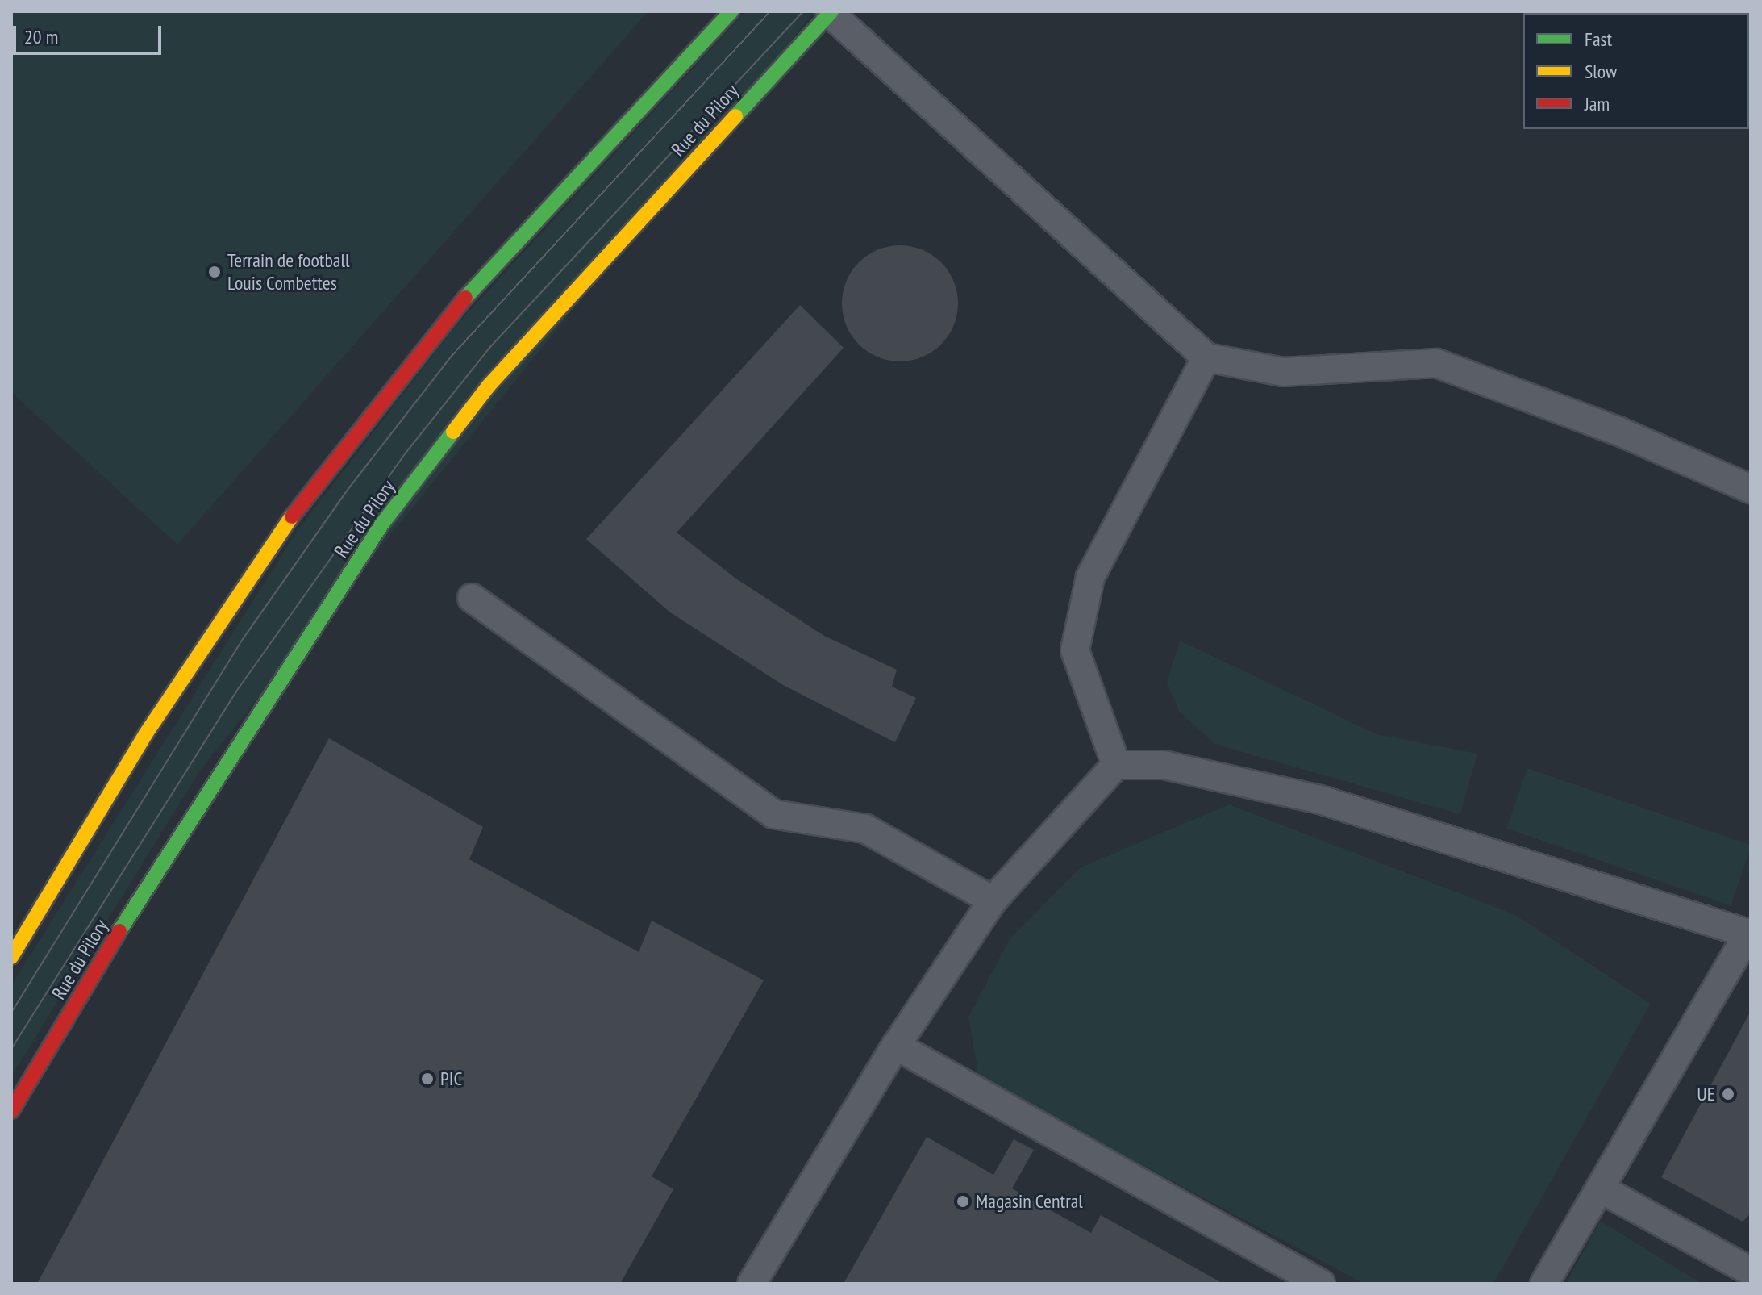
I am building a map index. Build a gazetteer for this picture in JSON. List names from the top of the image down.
{
  "streets": {
    "main road": ["Rue du Pilory"]
  },
  "places": [
    "Terrain de football Louis Combettes",
    "PIC",
    "UE",
    "Magasin Central"
  ],
  "legend": ["Fast", "Slow", "Jam"],
  "scale_bar": "20 m"
}
